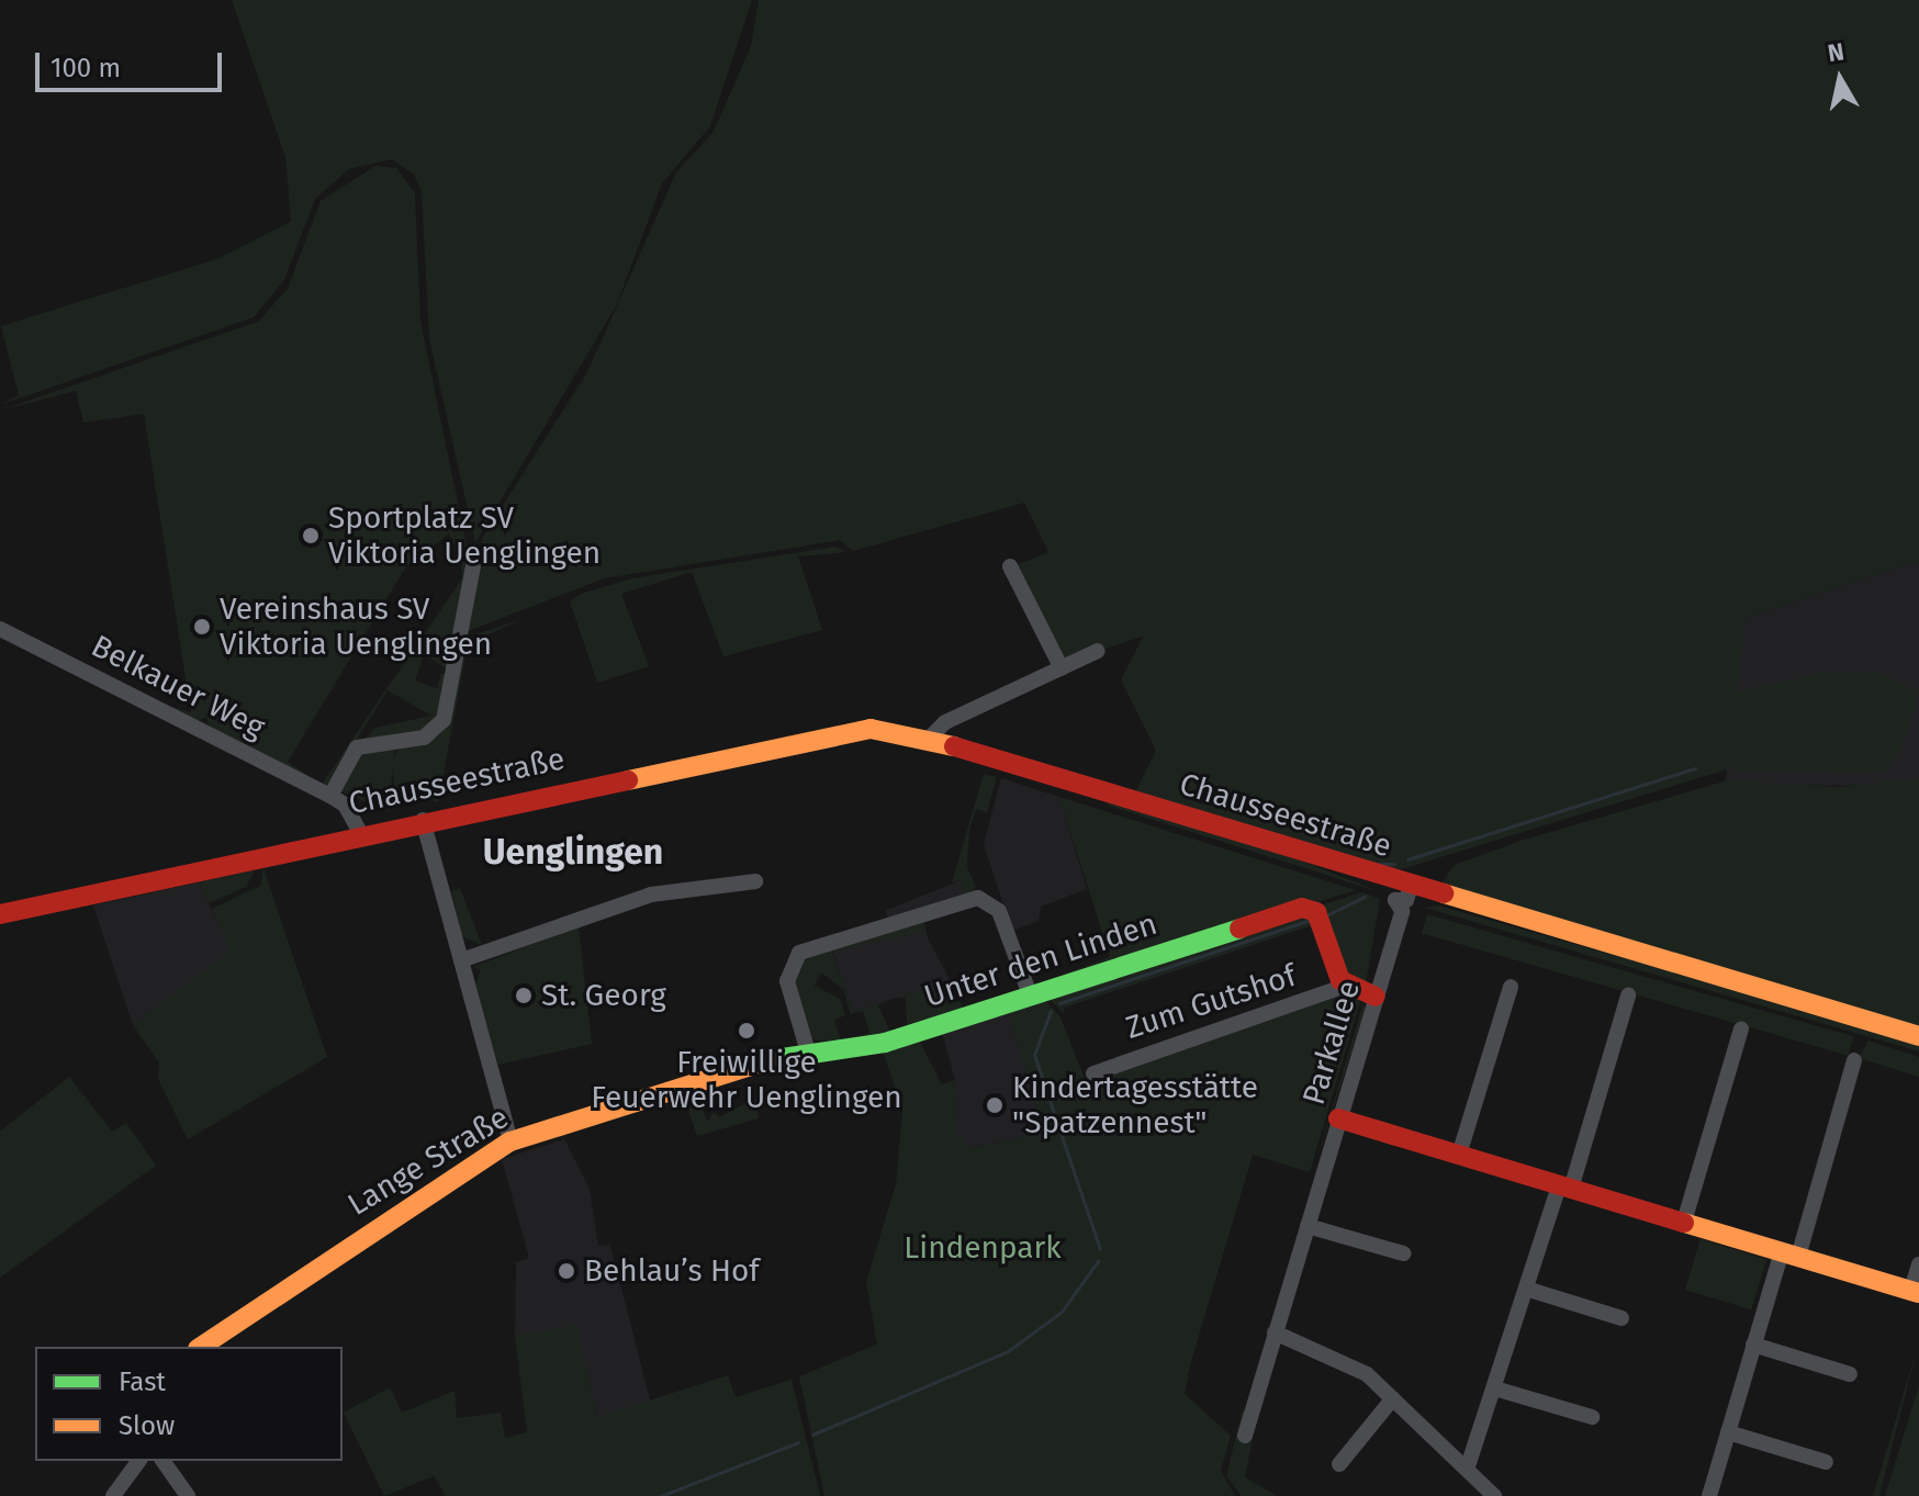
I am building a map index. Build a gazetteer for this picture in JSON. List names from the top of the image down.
{
  "streets": {
    "main road": [
      "Chausseestraße",
      "Unter den Linden",
      "Zum Gutshof",
      "Lange Straße"
    ],
    "street": ["Belkauer Weg", "Parkallee"]
  },
  "crossings": [
    ["Belkauer Weg", "Chausseestraße"],
    ["Chausseestraße", "Parkallee"],
    ["Unter den Linden", "Zum Gutshof"],
    ["Unter den Linden", "Lange Straße"],
    ["Zum Gutshof", "Parkallee"]
  ],
  "districts": ["Uenglingen"],
  "parks": ["Lindenpark"],
  "places": [
    "Sportplatz SV Viktoria Uenglingen",
    "Vereinshaus SV Viktoria Uenglingen",
    "St. Georg",
    "Freiwillige Feuerwehr Uenglingen",
    "Kindertagesstätte \"Spatzennest\"",
    "Behlau’s Hof"
  ],
  "legend": ["Fast", "Slow"],
  "scale_bar": "100 m",
  "north": "top"
}
